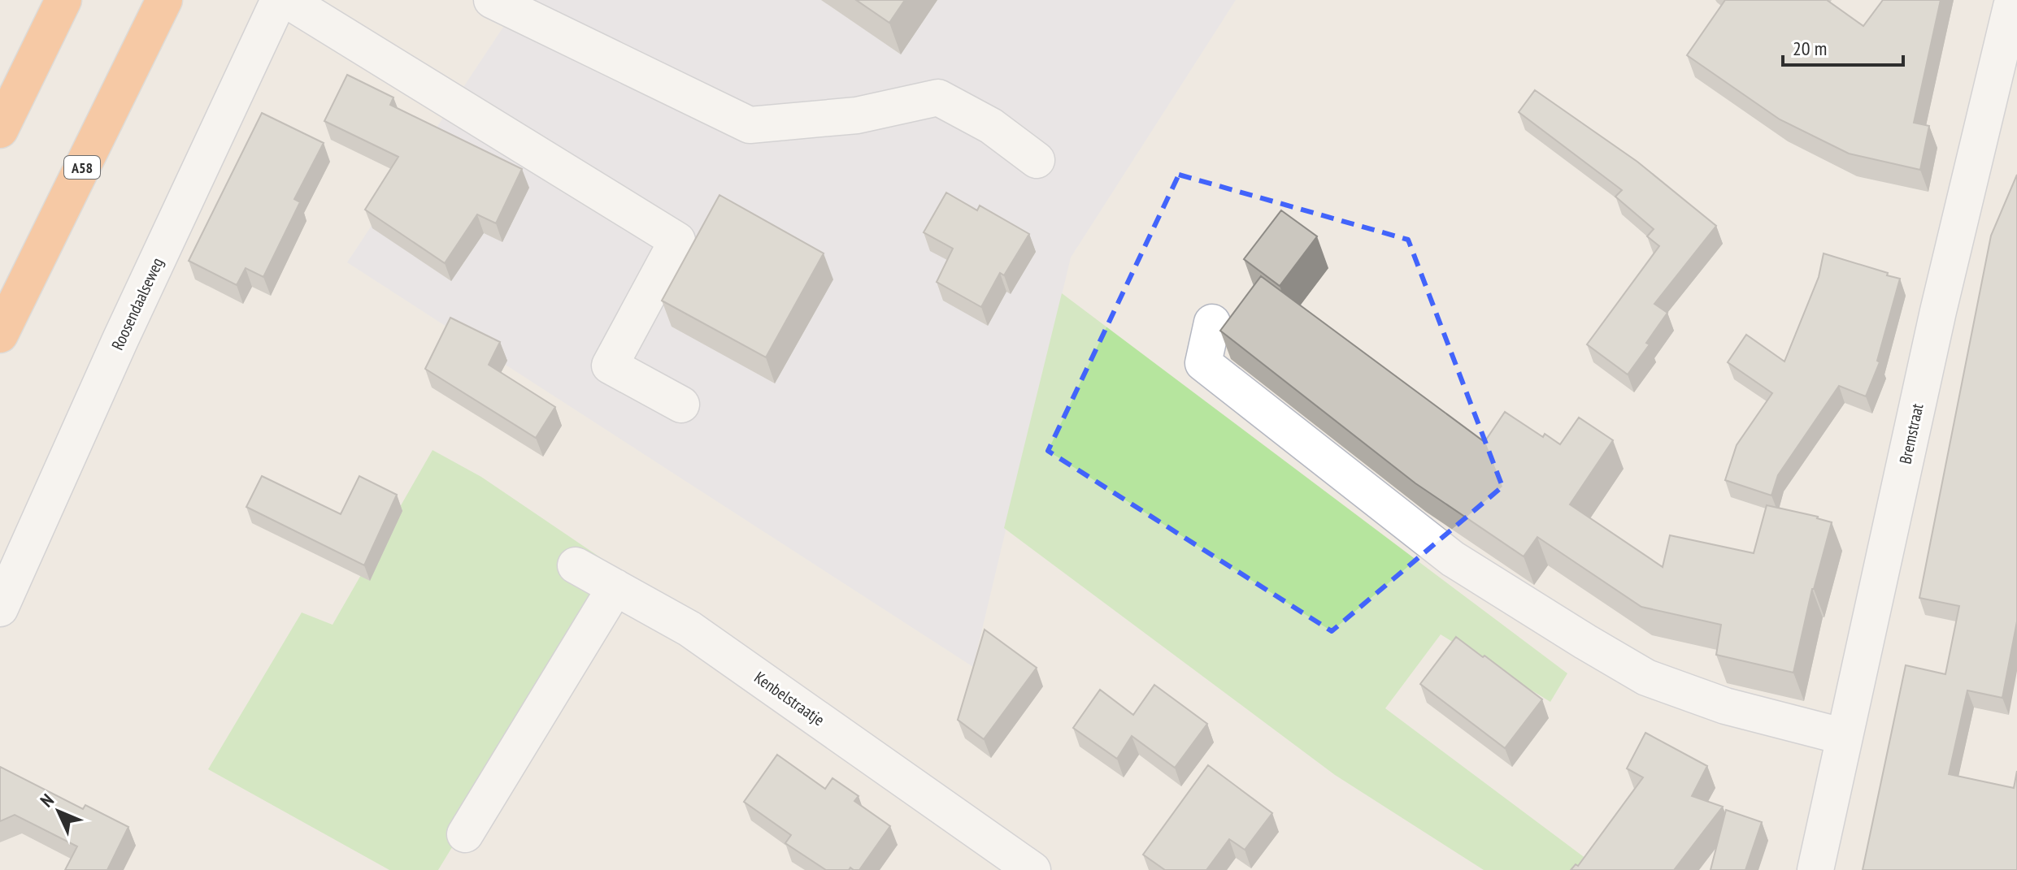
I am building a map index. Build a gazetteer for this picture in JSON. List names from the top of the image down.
{
  "streets": {
    "highway": ["A58"],
    "street": ["Roosendaalseweg", "Bremstraat", "Kenbelstraatje"]
  },
  "scale_bar": "20 m",
  "north": "top left"
}
